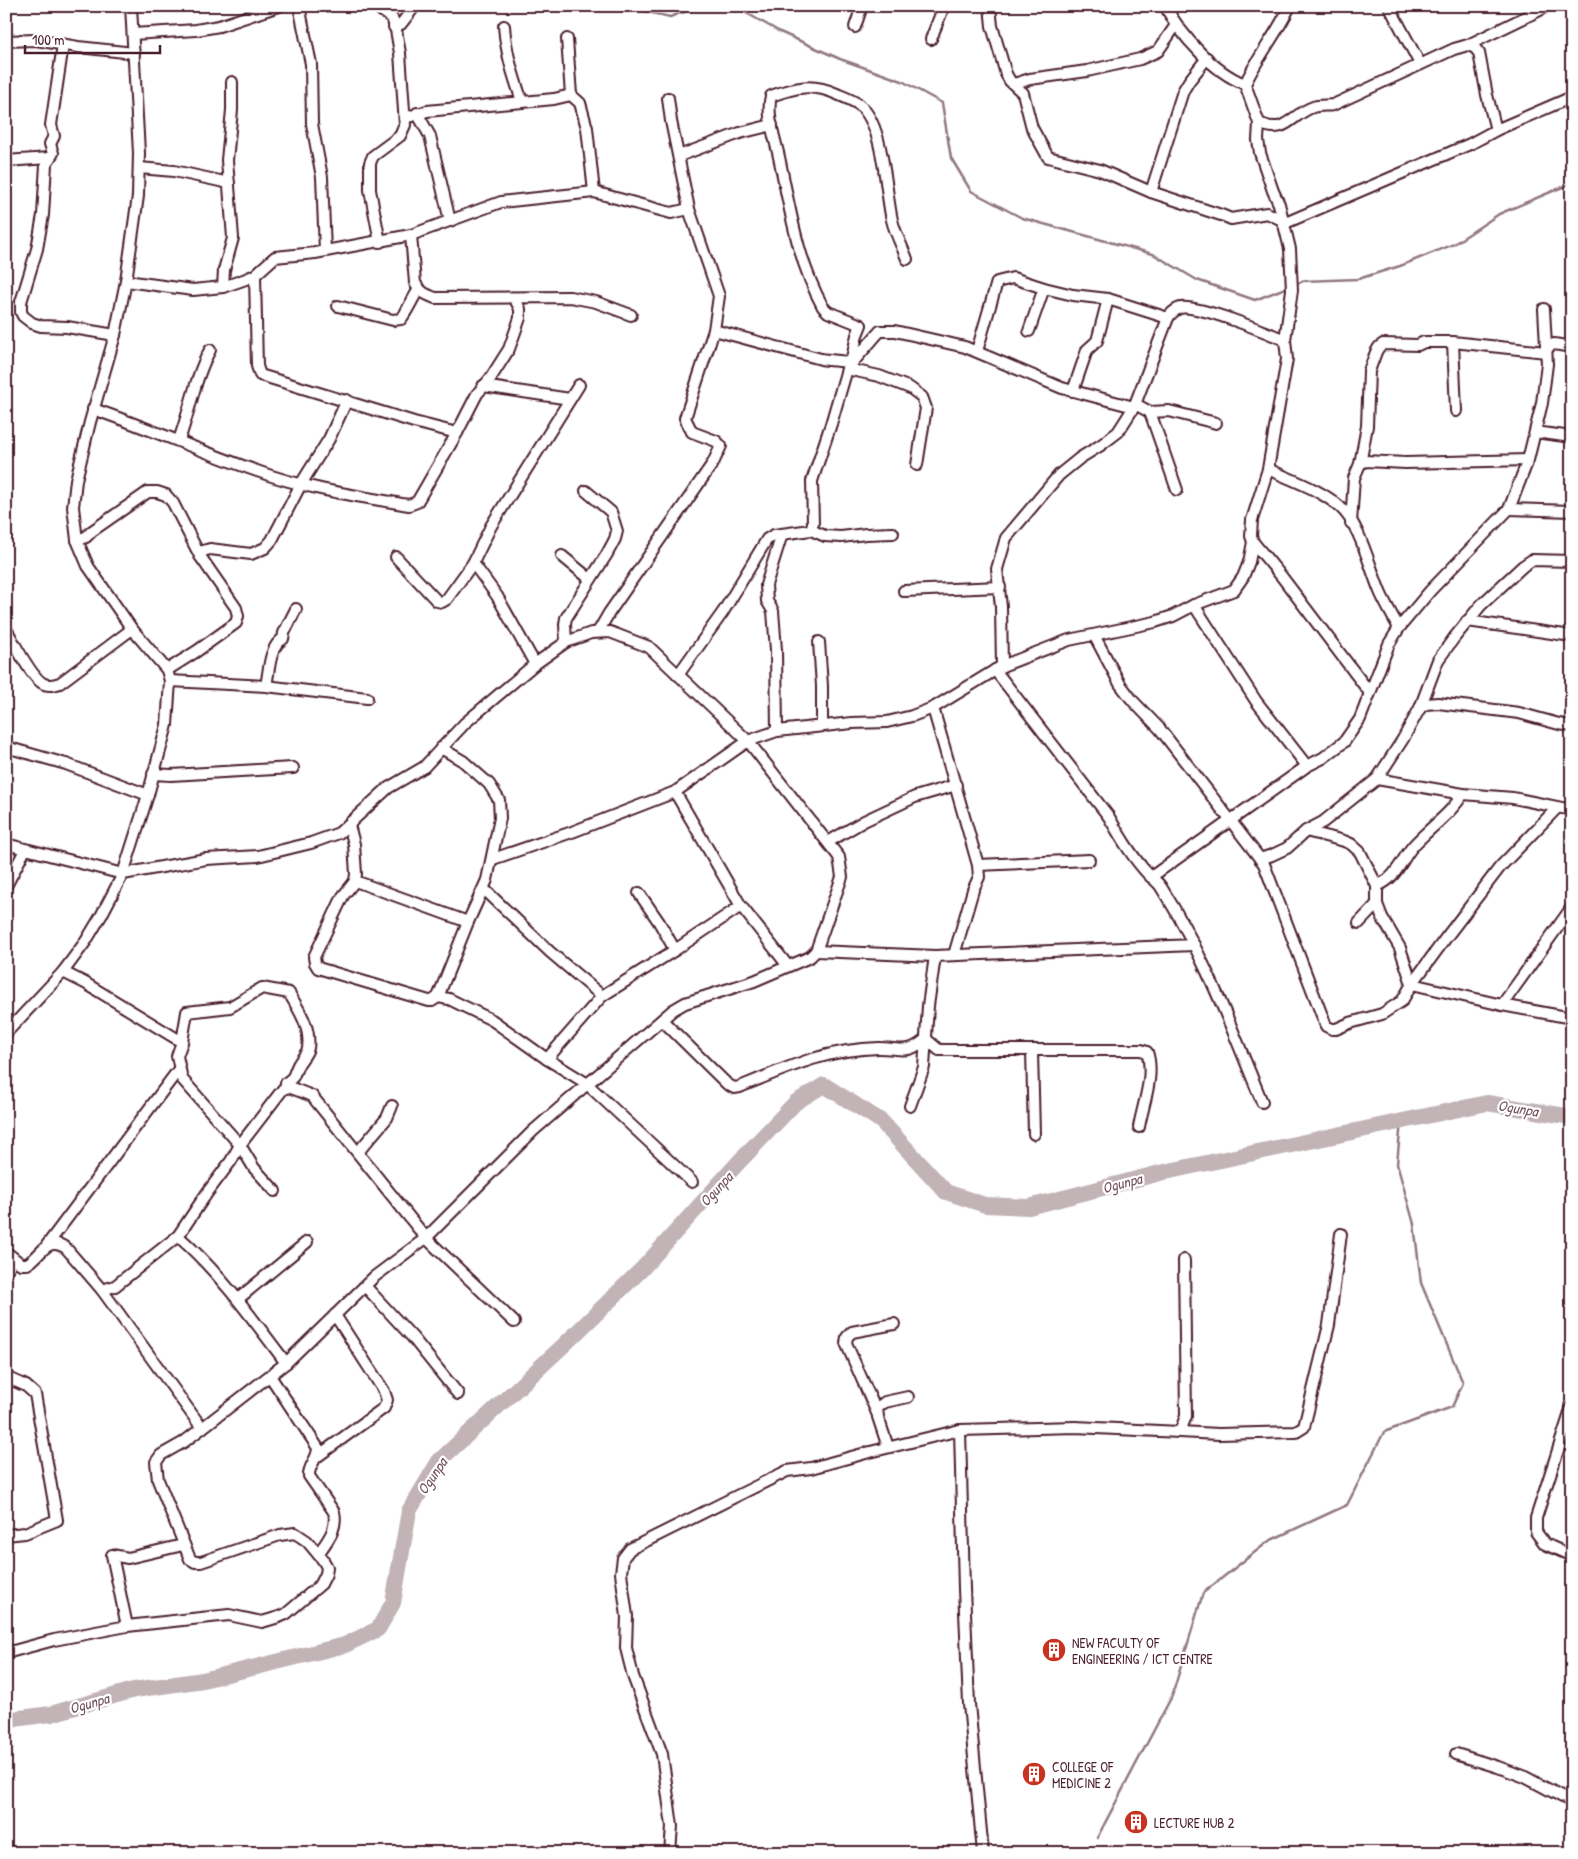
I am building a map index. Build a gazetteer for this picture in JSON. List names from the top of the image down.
{
  "water": ["Ogunpa"],
  "places": {
    "building": ["NEW FACULTY OF ENGINEERING / ICT CENTRE", "COLLEGE OF MEDICINE 2", "LECTURE HUB 2"]
  },
  "scale_bar": "100 m"
}
